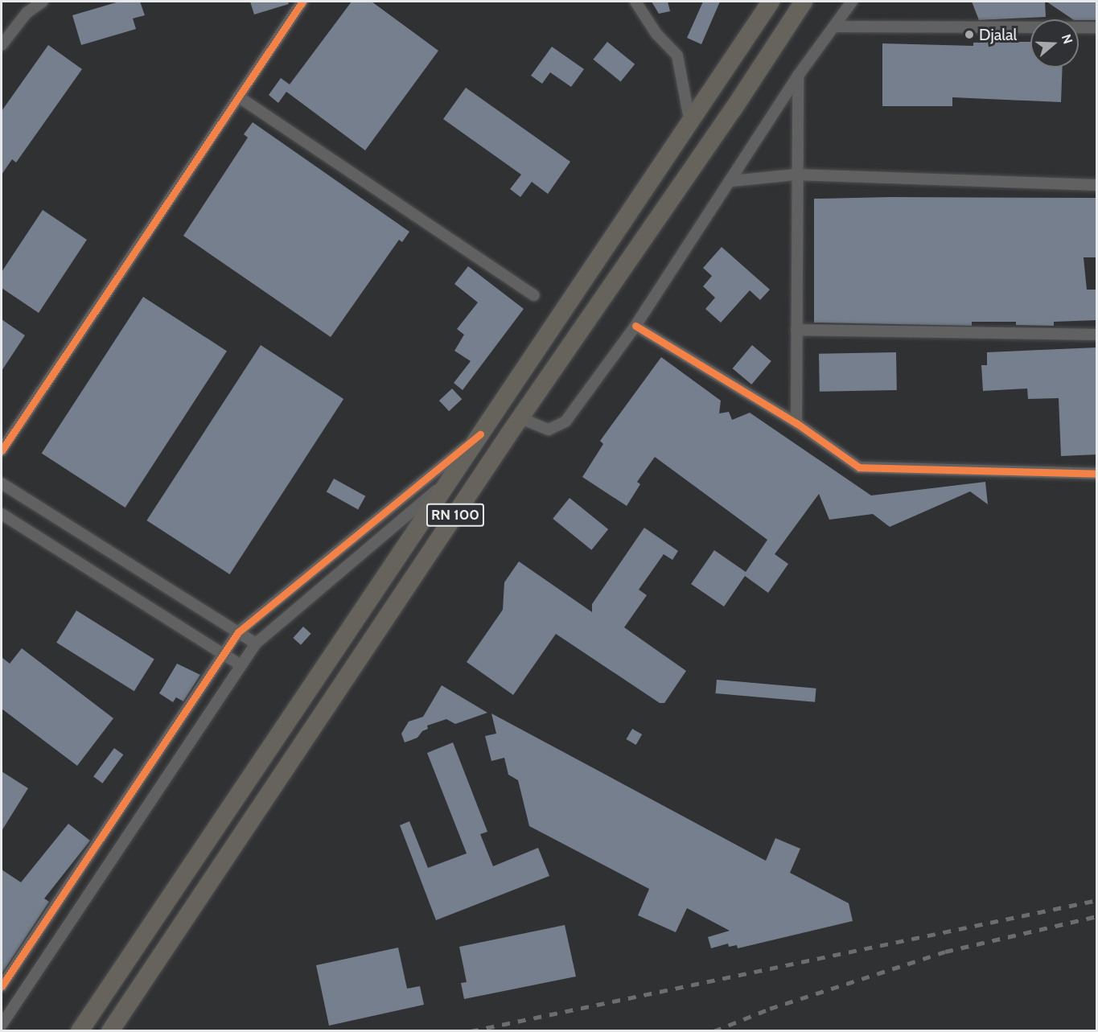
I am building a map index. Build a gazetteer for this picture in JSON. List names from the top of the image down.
{
  "streets": {
    "highway": ["RN 100"]
  },
  "places": ["Djalal"],
  "north": "right"
}
